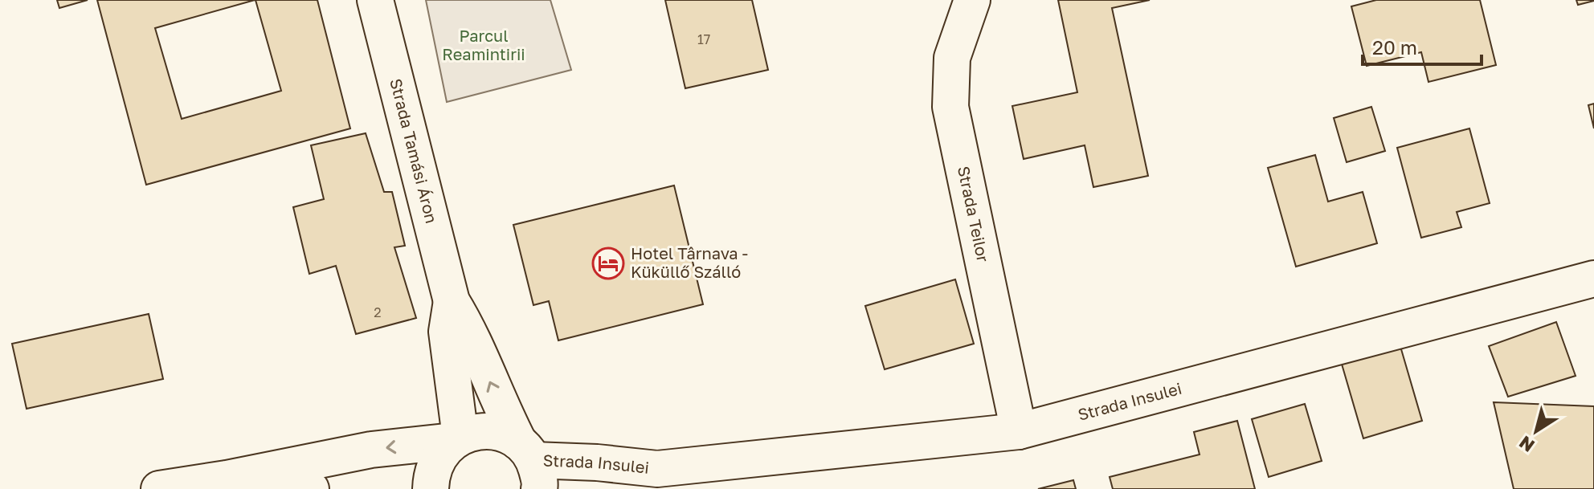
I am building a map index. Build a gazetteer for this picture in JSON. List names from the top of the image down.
{
  "streets": {
    "main road": ["Strada Tamási Áron", "Strada Teilor", "Strada Insulei"]
  },
  "crossings": [
    ["Strada Tamási Áron", "Strada Insulei"],
    ["Strada Teilor", "Strada Insulei"]
  ],
  "parks": ["Parcul Reamintirii"],
  "places": {
    "hotel": ["Hotel Târnava - Küküllő Szálló"]
  },
  "house_numbers": ["17", "2"],
  "scale_bar": "20 m",
  "north": "bottom left"
}
